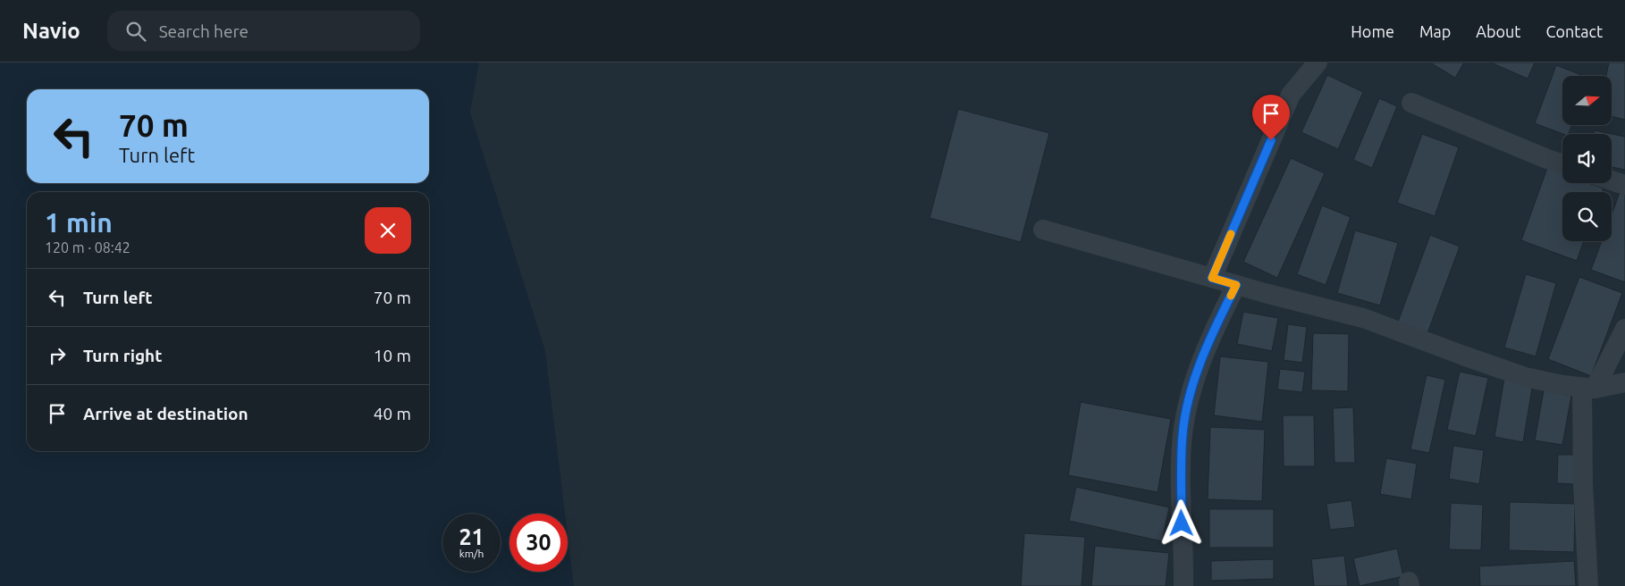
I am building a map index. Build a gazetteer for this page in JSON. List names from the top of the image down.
{
  "north": "right",
  "page": {
    "header": "Navio",
    "search": "Search here",
    "nav": [
      "Home",
      "Map",
      "About",
      "Contact"
    ],
    "turn": ["70 m", "Turn left"],
    "heading": ["1 min", "120 m · 08:42"],
    "list": [
      {
        "name": "Turn left",
        "value": "70 m"
      },
      {
        "name": "Turn right",
        "value": "10 m"
      },
      {
        "name": "Arrive at destination",
        "value": "40 m"
      }
    ],
    "speed": "21 km/h",
    "limit": "30"
  }
}
